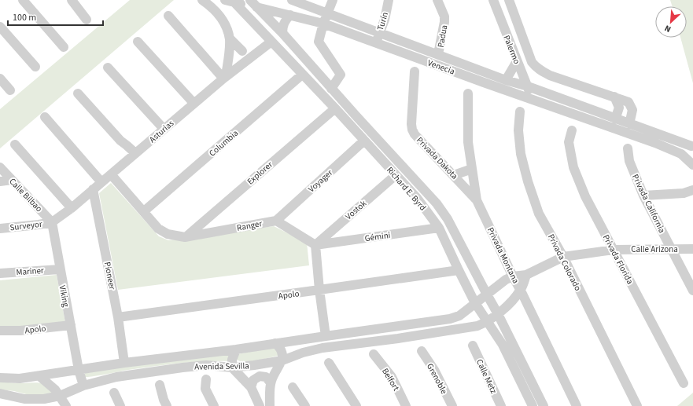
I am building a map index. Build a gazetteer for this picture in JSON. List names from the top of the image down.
{
  "streets": {
    "street": [
      "Turín",
      "Padua",
      "Palermo",
      "Venecia",
      "Asturias",
      "Columbia",
      "Privada Dakota",
      "Explorer",
      "Voyager",
      "Richard E. Byrd",
      "Calle Bilbao",
      "Privada California",
      "Vostok",
      "Surveyor",
      "Ranger",
      "Gémini",
      "Calle Arizona",
      "Privada Montana",
      "Privada Florida",
      "Privada Colorado",
      "Mariner",
      "Pioneer",
      "Apolo",
      "Viking",
      "Avenida Sevilla",
      "Calle Metz",
      "Grenoble",
      "Belfort"
    ]
  },
  "crossings": [
    ["Turín", "Venecia"],
    ["Padua", "Venecia"],
    ["Palermo", "Venecia"],
    ["Venecia", "Richard E. Byrd"],
    ["Asturias", "Richard E. Byrd"],
    ["Asturias", "Calle Bilbao"],
    ["Asturias", "Surveyor"],
    ["Asturias", "Ranger"],
    ["Asturias", "Pioneer"],
    ["Asturias", "Viking"],
    ["Columbia", "Richard E. Byrd"],
    ["Columbia", "Ranger"],
    ["Privada Dakota", "Privada Montana"],
    ["Explorer", "Richard E. Byrd"],
    ["Explorer", "Ranger"],
    ["Voyager", "Richard E. Byrd"],
    ["Voyager", "Ranger"],
    ["Richard E. Byrd", "Vostok"],
    ["Richard E. Byrd", "Gémini"],
    ["Richard E. Byrd", "Calle Arizona"],
    ["Richard E. Byrd", "Apolo"],
    ["Richard E. Byrd", "Avenida Sevilla"],
    ["Calle Bilbao", "Surveyor"],
    ["Calle Bilbao", "Viking"],
    ["Privada California", "Calle Arizona"],
    ["Vostok", "Gémini"],
    ["Surveyor", "Viking"],
    ["Calle Arizona", "Privada Montana"],
    ["Calle Arizona", "Privada Florida"],
    ["Calle Arizona", "Privada Colorado"],
    ["Calle Arizona", "Avenida Sevilla"],
    ["Mariner", "Viking"],
    ["Pioneer", "Apolo"],
    ["Pioneer", "Avenida Sevilla"],
    ["Apolo", "Viking"],
    ["Viking", "Avenida Sevilla"]
  ],
  "scale_bar": "100 m",
  "north": "bottom left"
}
